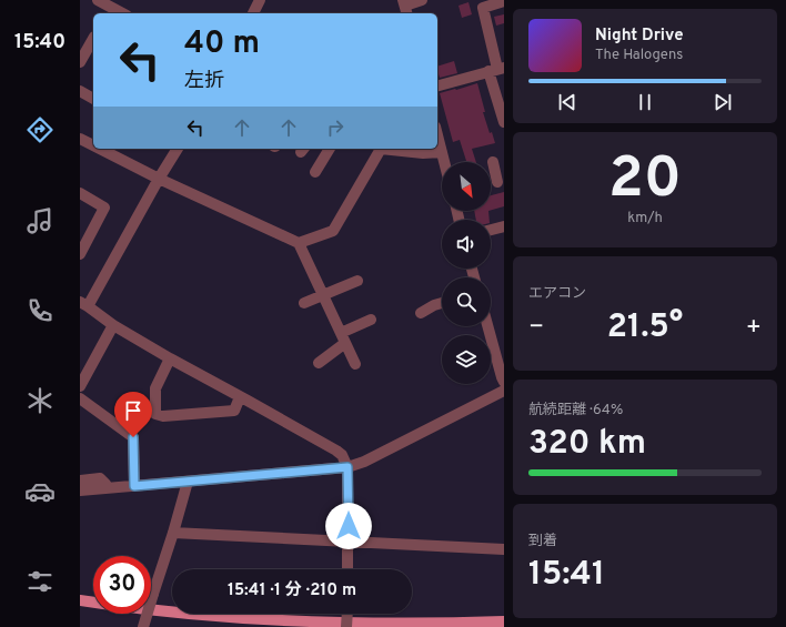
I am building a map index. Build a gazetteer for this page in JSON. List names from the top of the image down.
{
  "north": "bottom right",
  "page": {
    "tabs": "15:40",
    "turn": ["40 m", "左折"],
    "song": ["Night Drive", "The Halogens"],
    "tile": [
      ["20", "km/h"],
      "エアコン",
      ["航続距離 · 64%", "320 km"],
      ["到着", "15:41"]
    ],
    "heat": ["−", "21.5°", "+"],
    "limit": "30",
    "trip": "15:41 · 1 分 · 210 m"
  }
}
